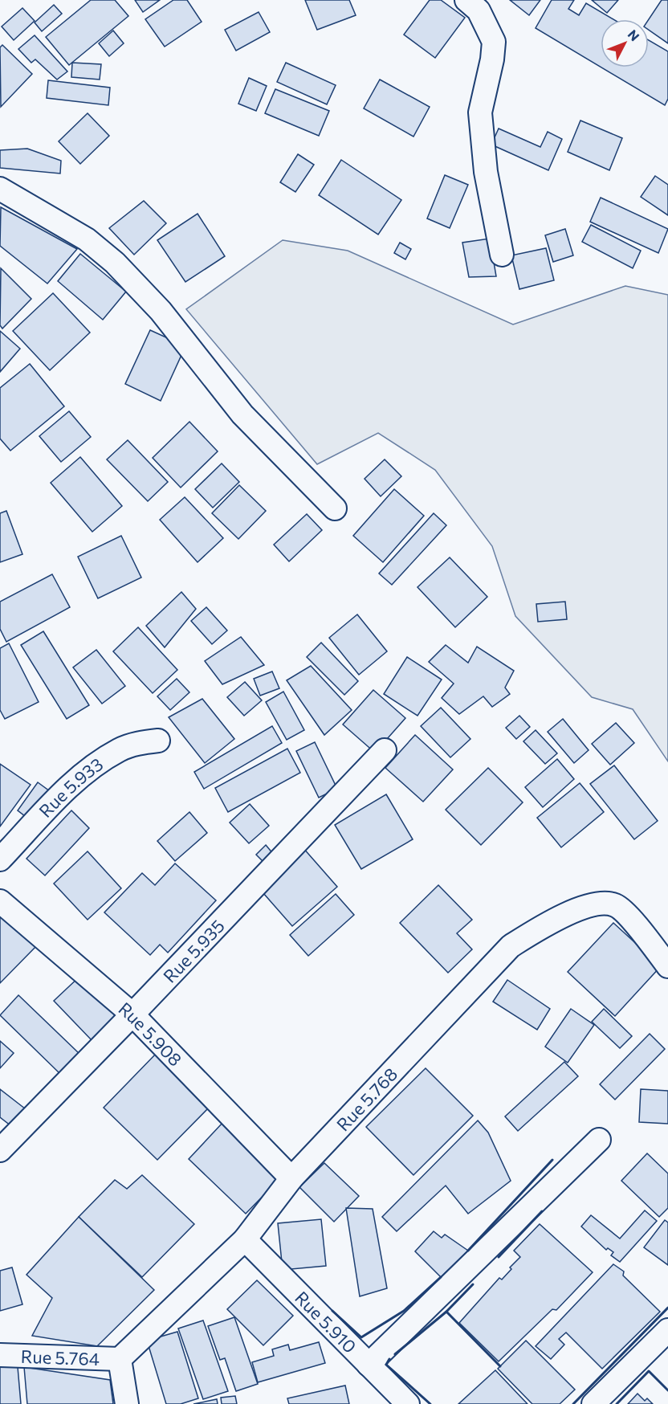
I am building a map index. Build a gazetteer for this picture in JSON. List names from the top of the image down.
{
  "streets": {
    "street": [
      "Rue 5.933",
      "Rue 5.935",
      "Rue 5.908",
      "Rue 5.768",
      "Rue 5.910",
      "Rue 5.764"
    ]
  },
  "crossings": [
    ["Rue 5.935", "Rue 5.908"],
    ["Rue 5.908", "Rue 5.768"],
    ["Rue 5.768", "Rue 5.910"],
    ["Rue 5.768", "Rue 5.764"]
  ],
  "north": "top right"
}
